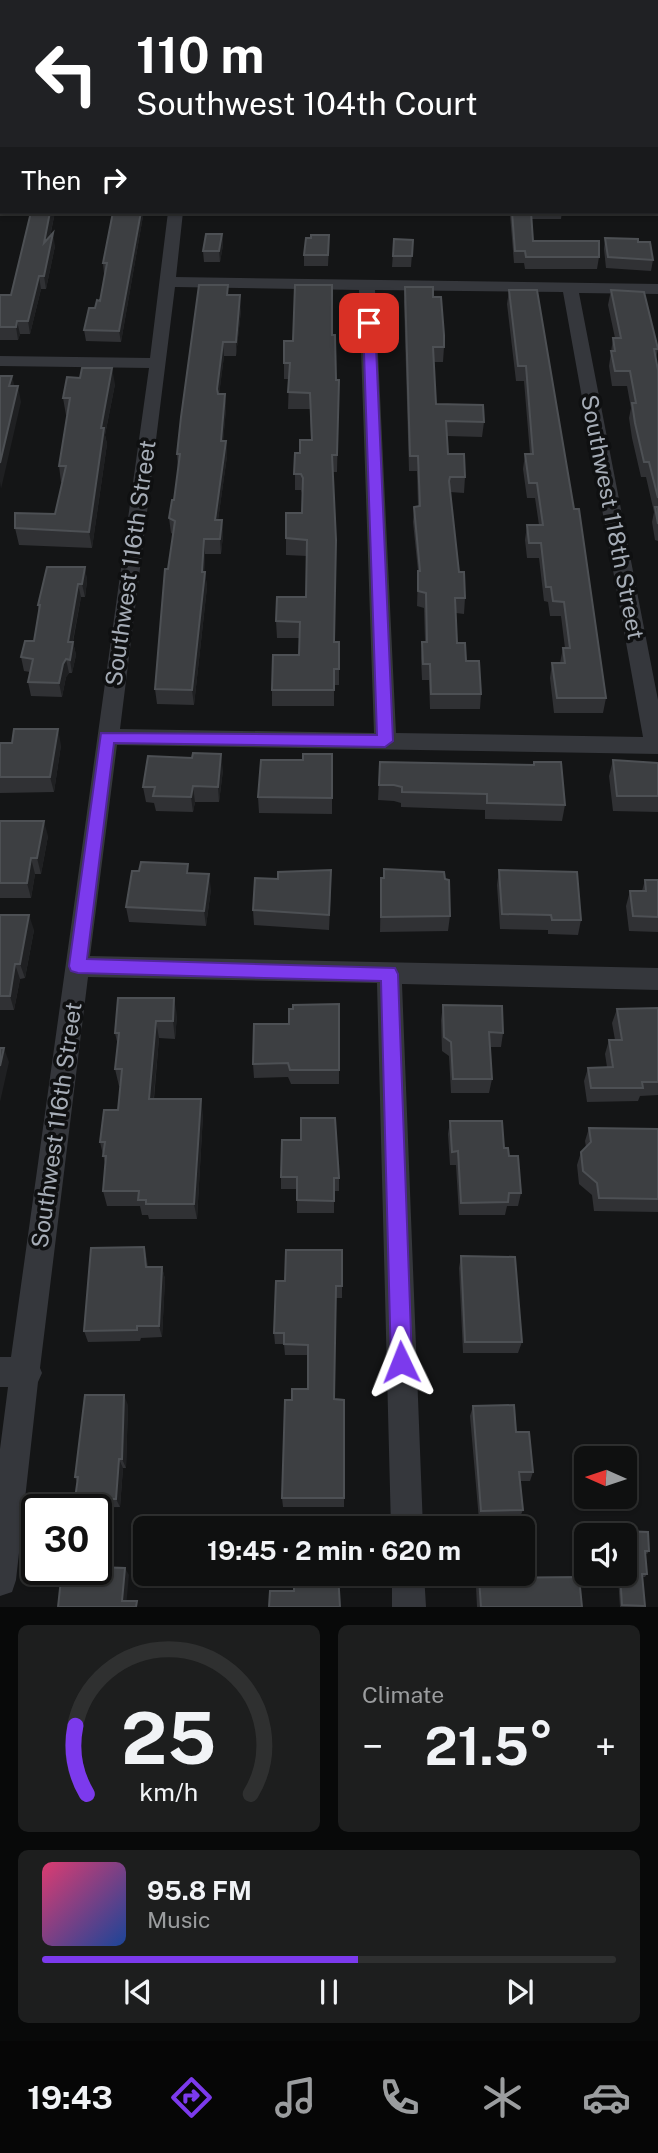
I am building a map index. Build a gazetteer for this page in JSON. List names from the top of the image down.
{
  "streets": {
    "street": ["Southwest 118th Street", "Southwest 116th Street"]
  },
  "north": "left",
  "page": {
    "turn": ["110 m", "Southwest 104th Court"],
    "then": "Then",
    "limit": "30",
    "trip": "19:45 · 2 min · 620 m",
    "tile": "Climate",
    "heat": ["−", "21.5°", "+"],
    "song": ["95.8 FM", "Music"],
    "tabs": "19:43",
    "gauge": ["25", "km/h"]
  }
}
